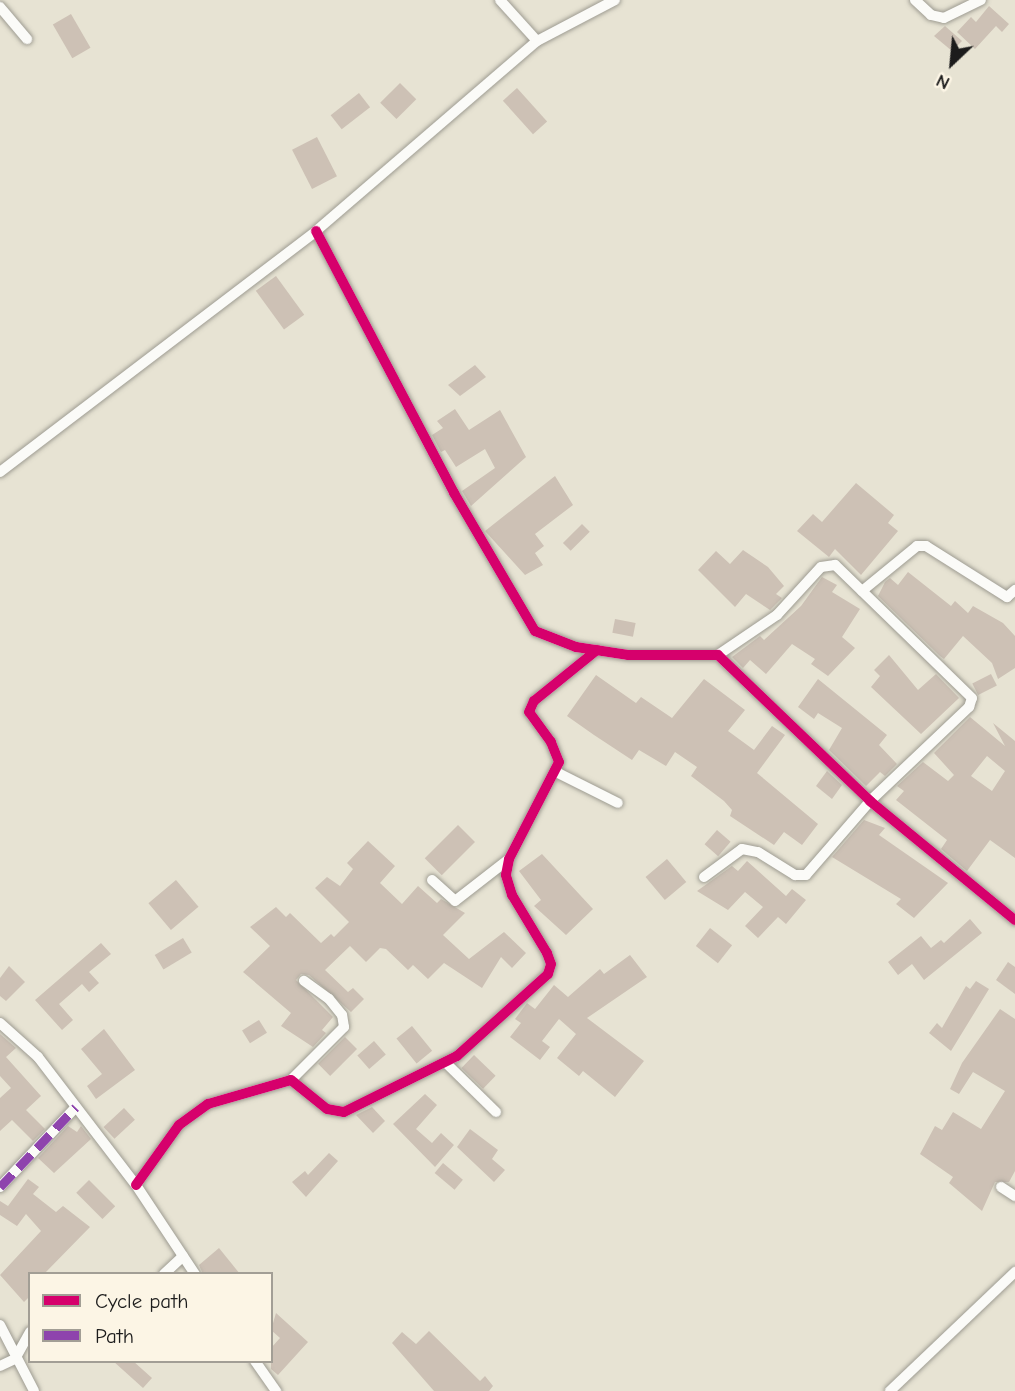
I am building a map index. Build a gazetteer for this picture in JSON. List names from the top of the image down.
{
  "legend": ["Cycle path", "Path"],
  "north": "bottom left"
}
